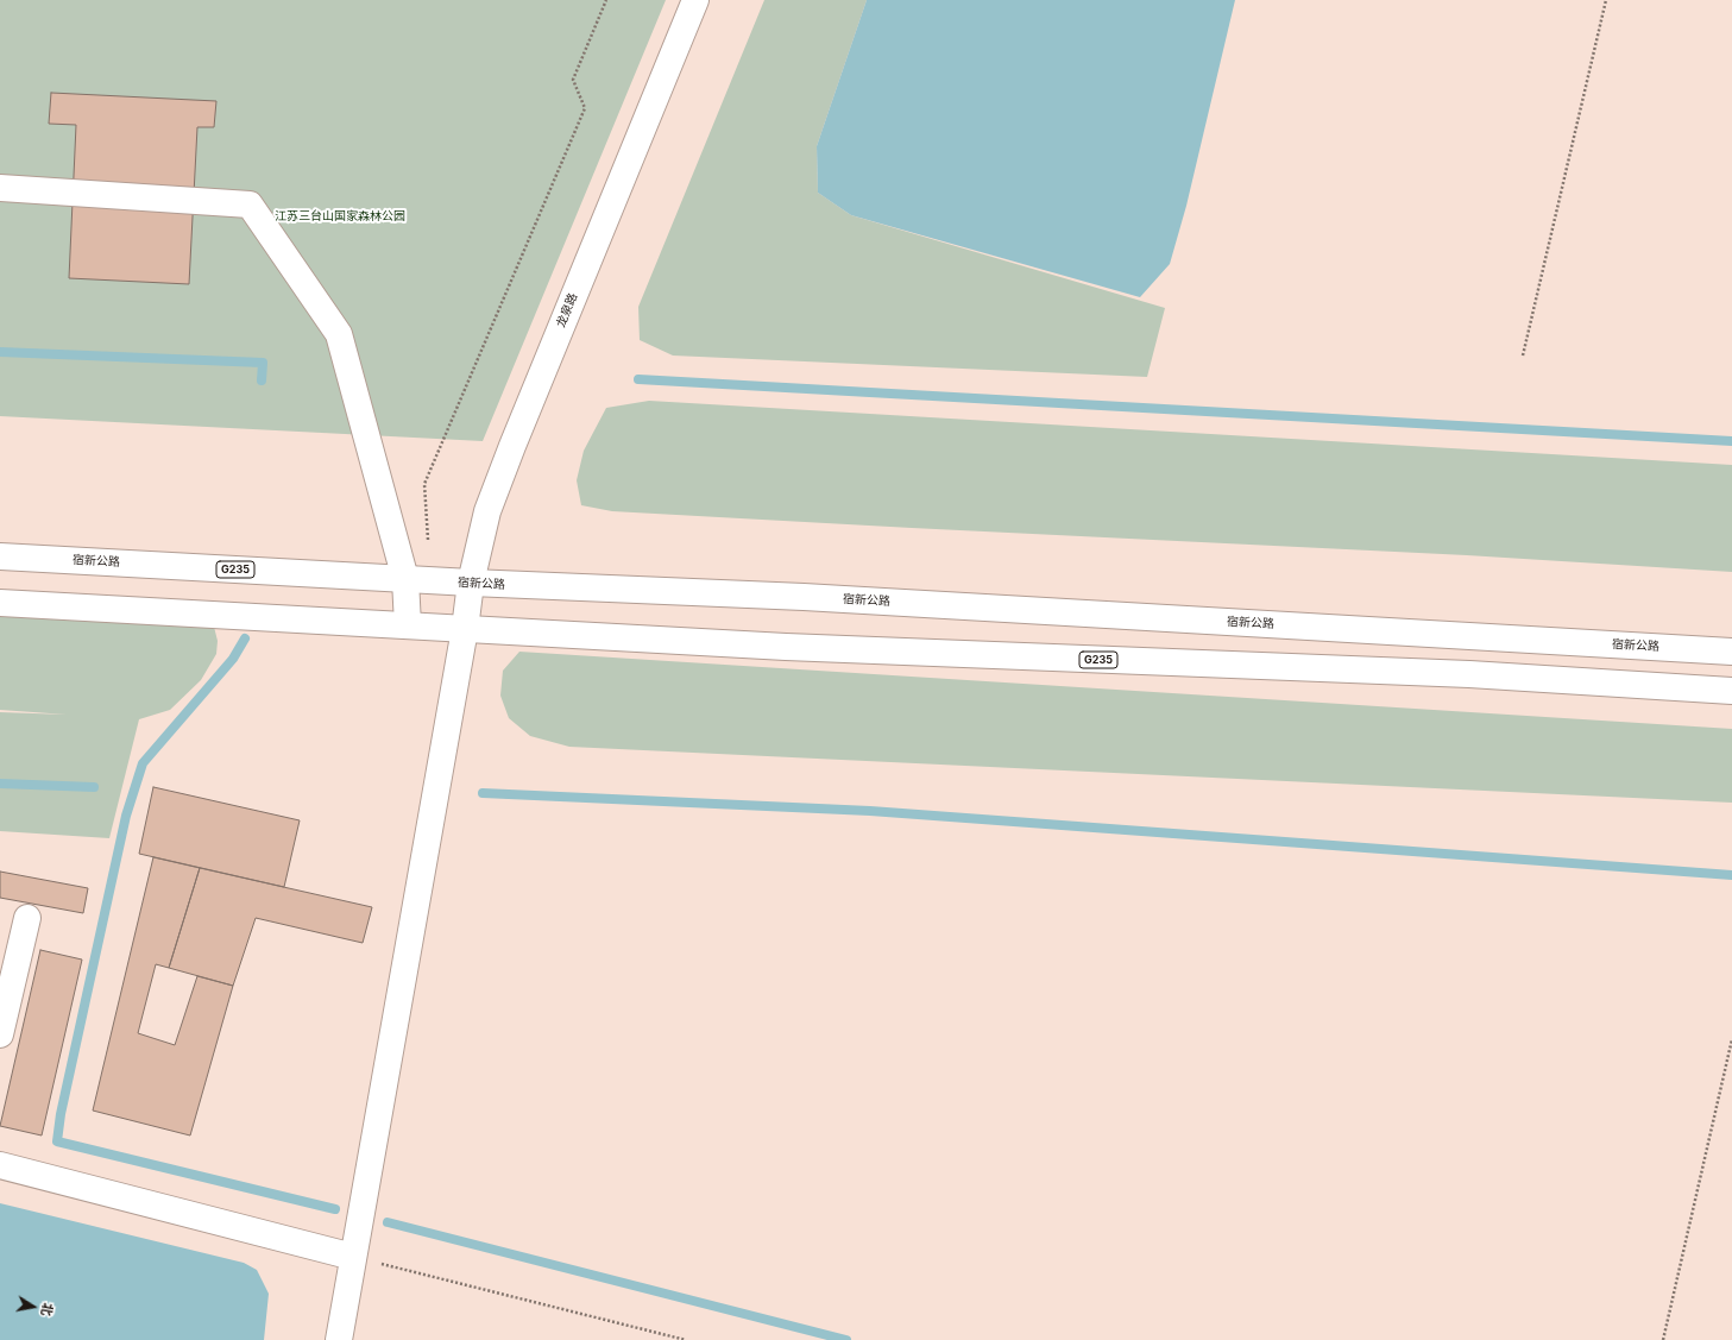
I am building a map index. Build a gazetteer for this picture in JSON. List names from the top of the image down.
{
  "streets": {
    "main road": ["龙泉路", "宿新公路", "G235"]
  },
  "crossings": [
    ["龙泉路", "宿新公路"],
    ["龙泉路", "G235"]
  ],
  "parks": ["江苏三台山国家森林公园"],
  "north": "right"
}
